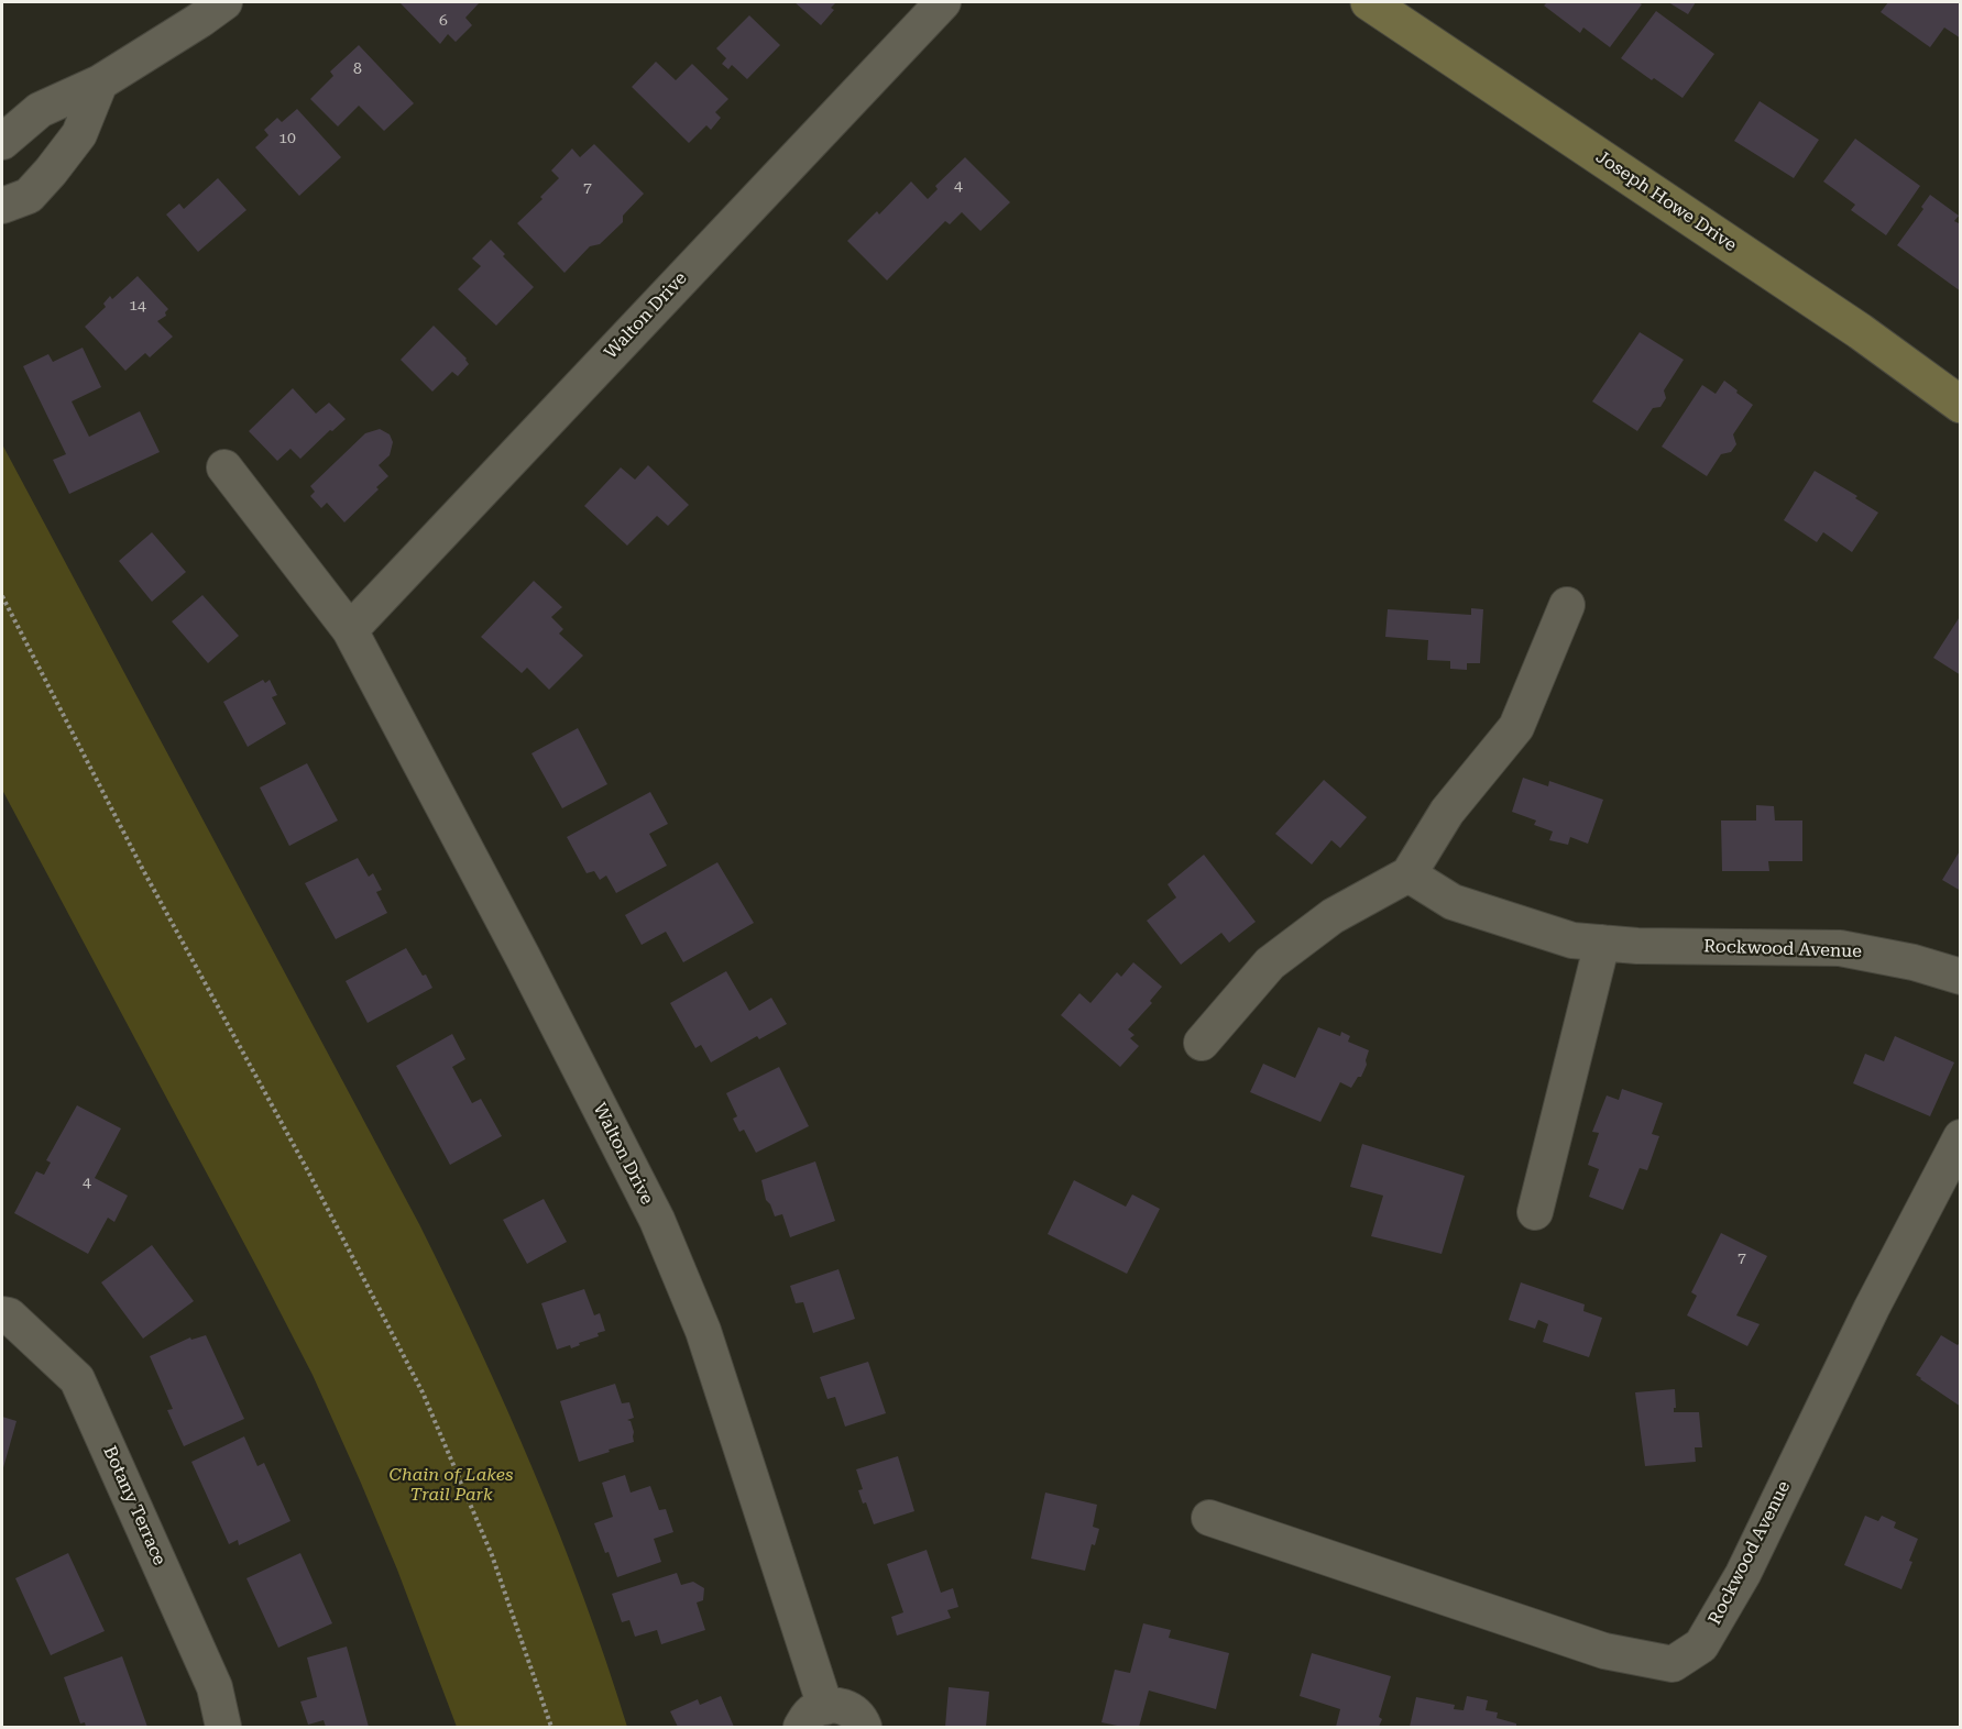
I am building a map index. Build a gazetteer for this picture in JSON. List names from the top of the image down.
{
  "streets": {
    "main road": ["Joseph Howe Drive"],
    "street": ["Walton Drive", "Rockwood Avenue", "Botany Terrace"]
  },
  "parks": ["Chain of Lakes Trail Park"],
  "house_numbers": [
    "6",
    "8",
    "10",
    "4",
    "7",
    "14",
    "4",
    "7"
  ]
}
